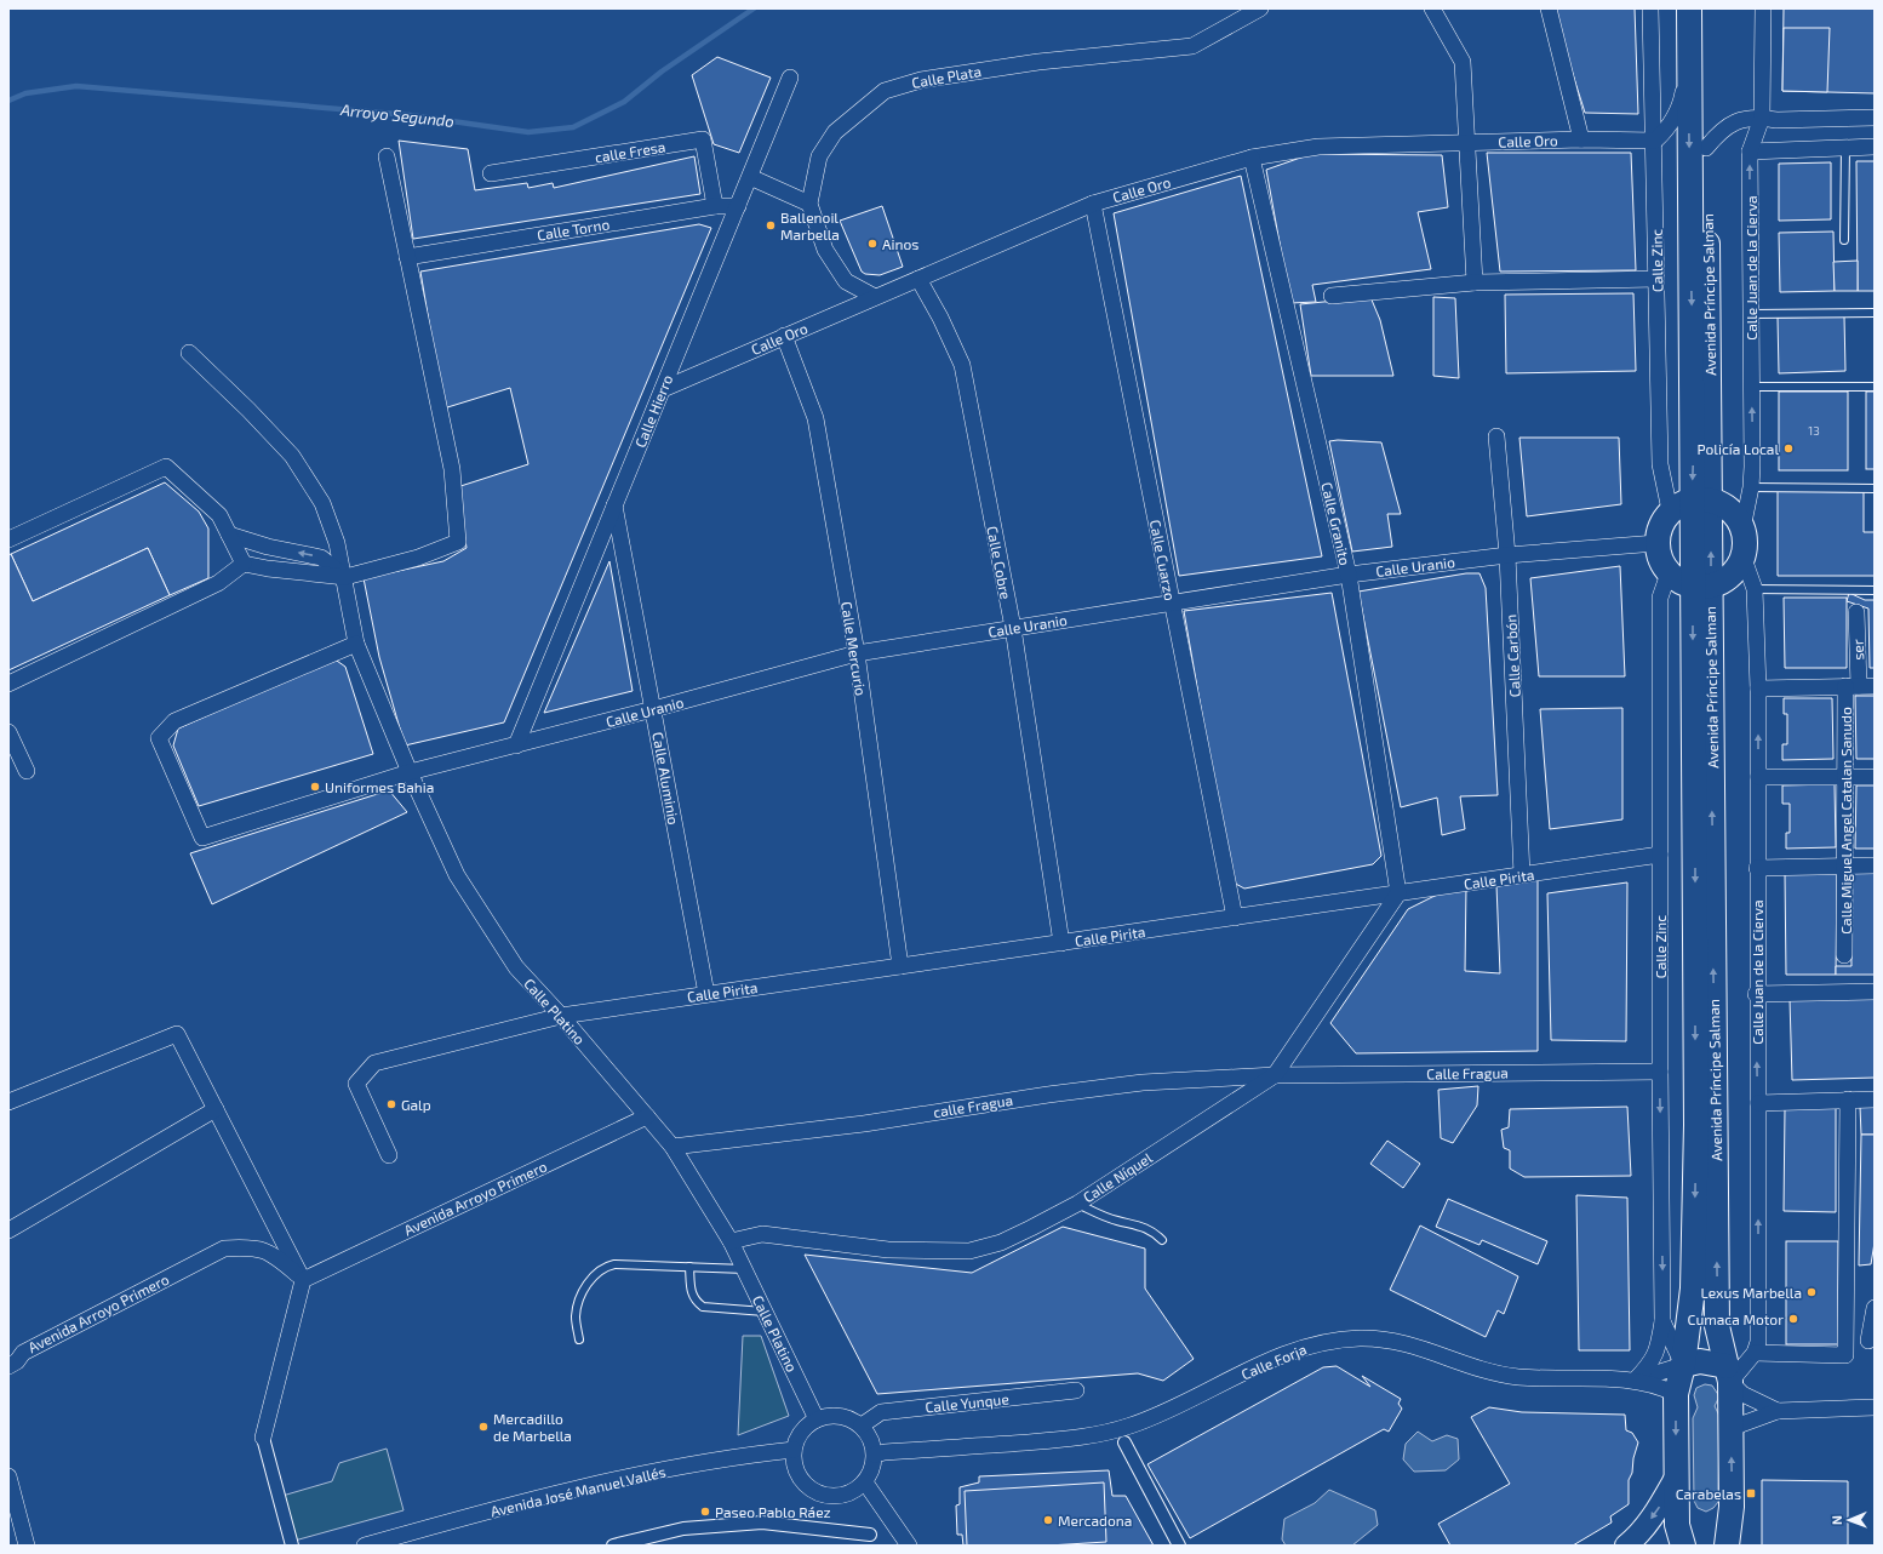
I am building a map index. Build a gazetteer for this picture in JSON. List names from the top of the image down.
{
  "streets": {
    "main road": ["Avenida Príncipe Salman"],
    "street": [
      "Calle Plata",
      "Calle Oro",
      "calle Fresa",
      "Calle Torno",
      "Calle Zinc",
      "Calle Juan de la Cierva",
      "Calle Hierro",
      "Calle Granito",
      "Calle Cuarzo",
      "Calle Cobre",
      "Calle Uranio",
      "Calle Mercurio",
      "ser",
      "Calle Carbón",
      "Calle Aluminio",
      "Calle Miguel Angel Catalan Sanudo",
      "Calle Pirita",
      "Calle Platino",
      "Calle Fragua",
      "calle Fragua",
      "Calle Níquel",
      "Avenida Arroyo Primero",
      "Calle Forja",
      "Calle Yunque",
      "Avenida José Manuel Vallés"
    ]
  },
  "crossings": [
    ["Calle Oro", "Calle Zinc"],
    ["Calle Oro", "Calle Hierro"],
    ["Calle Oro", "Calle Granito"],
    ["Calle Oro", "Calle Cuarzo"],
    ["Calle Oro", "Calle Cobre"],
    ["Calle Oro", "Calle Mercurio"],
    ["calle Fresa", "Calle Torno"],
    ["Calle Torno", "Calle Hierro"],
    ["Calle Zinc", "Avenida Príncipe Salman"],
    ["Calle Zinc", "Calle Pirita"],
    ["Calle Zinc", "Calle Fragua"],
    ["Calle Zinc", "Calle Forja"],
    ["Avenida Príncipe Salman", "Calle Forja"],
    ["Calle Hierro", "Calle Uranio"],
    ["Calle Hierro", "Calle Aluminio"],
    ["Calle Granito", "Calle Uranio"],
    ["Calle Granito", "Calle Pirita"],
    ["Calle Granito", "Calle Níquel"],
    ["Calle Cuarzo", "Calle Uranio"],
    ["Calle Cuarzo", "Calle Pirita"],
    ["Calle Cobre", "Calle Uranio"],
    ["Calle Cobre", "Calle Pirita"],
    ["Calle Uranio", "Calle Mercurio"],
    ["Calle Uranio", "Calle Carbón"],
    ["Calle Uranio", "Calle Aluminio"],
    ["Calle Uranio", "Calle Platino"],
    ["Calle Mercurio", "Calle Pirita"],
    ["ser", "Calle Miguel Angel Catalan Sanudo"],
    ["Calle Carbón", "Calle Pirita"],
    ["Calle Aluminio", "Calle Pirita"],
    ["Calle Pirita", "Calle Platino"],
    ["Calle Pirita", "Calle Níquel"],
    ["Calle Platino", "calle Fragua"],
    ["Calle Platino", "Calle Níquel"],
    ["Calle Platino", "Avenida Arroyo Primero"],
    ["Calle Platino", "Calle Forja"],
    ["Calle Platino", "Calle Yunque"],
    ["Calle Platino", "Avenida José Manuel Vallés"],
    ["Calle Fragua", "calle Fragua"],
    ["Calle Fragua", "Calle Níquel"],
    ["calle Fragua", "Calle Níquel"],
    ["Calle Forja", "Calle Yunque"],
    ["Calle Forja", "Avenida José Manuel Vallés"],
    ["Calle Yunque", "Avenida José Manuel Vallés"]
  ],
  "one_way": ["Calle Juan de la Cierva"],
  "water": ["Arroyo Segundo"],
  "places": {
    "other": [
      "Ballenoil Marbella",
      "Ainos",
      "Policía Local",
      "Uniformes Bahia",
      "Galp",
      "Lexus Marbella",
      "Cumaca Motor",
      "Mercadillo de Marbella",
      "Paseo Pablo Ráez",
      "Mercadona"
    ],
    "transit": ["Carabelas"]
  },
  "house_numbers": ["13"],
  "north": "left"
}
